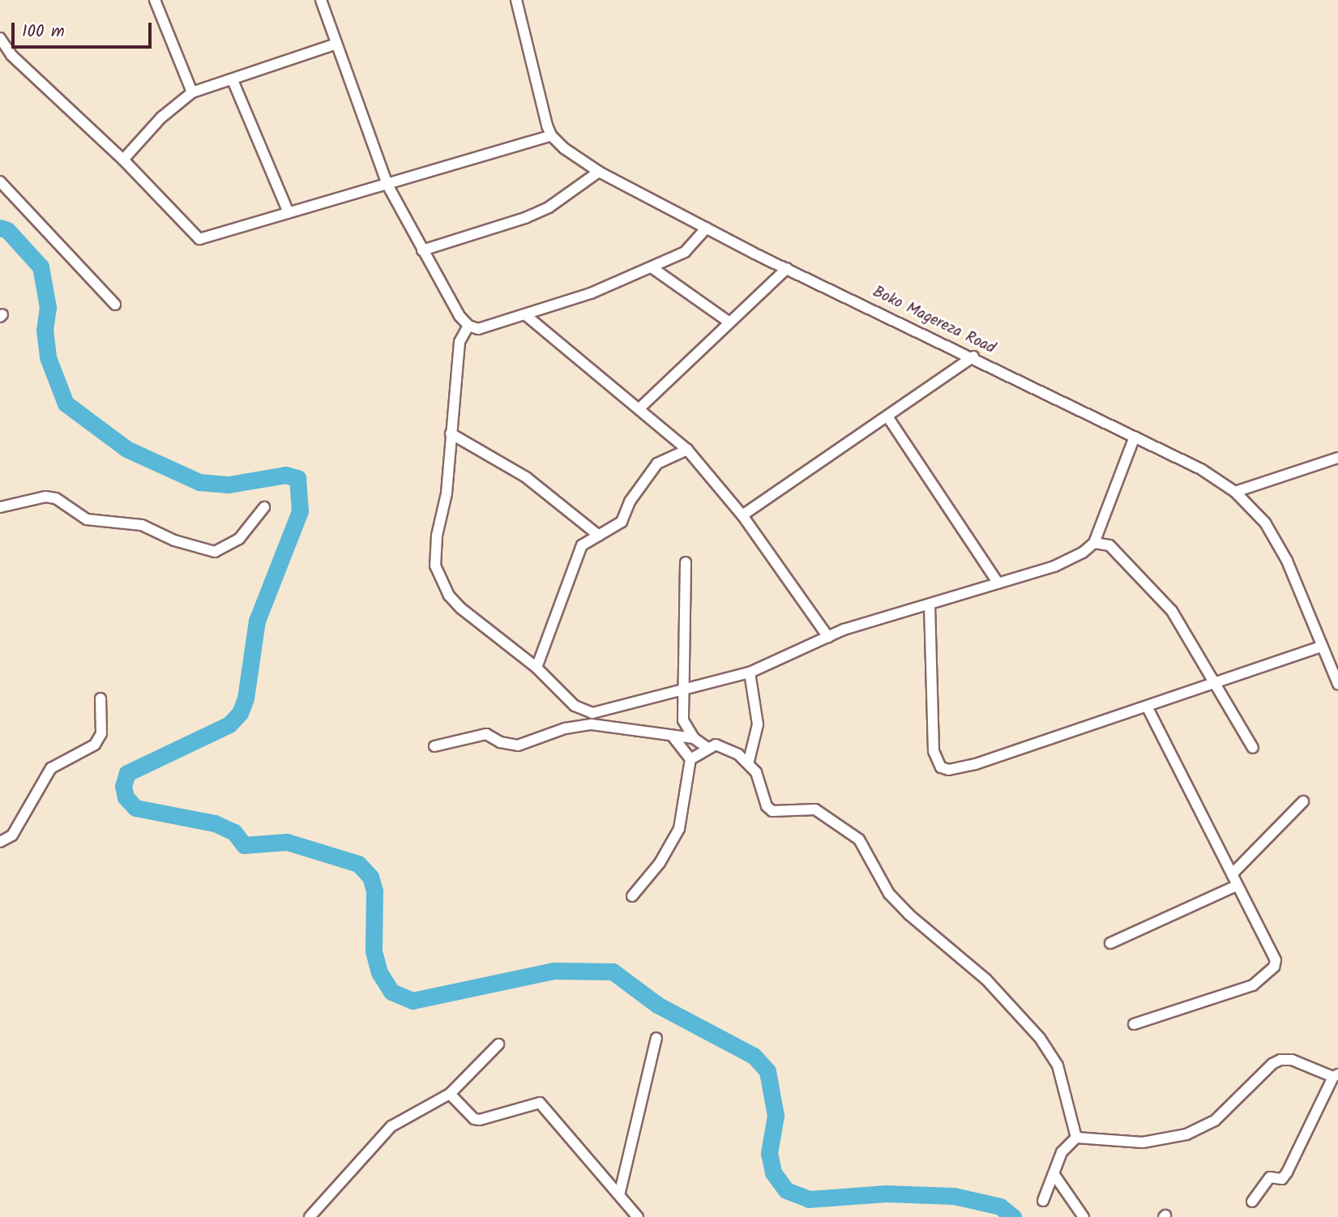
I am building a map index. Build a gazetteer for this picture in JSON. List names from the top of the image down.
{
  "streets": {
    "street": ["Boko Magereza Road"]
  },
  "scale_bar": "100 m"
}
